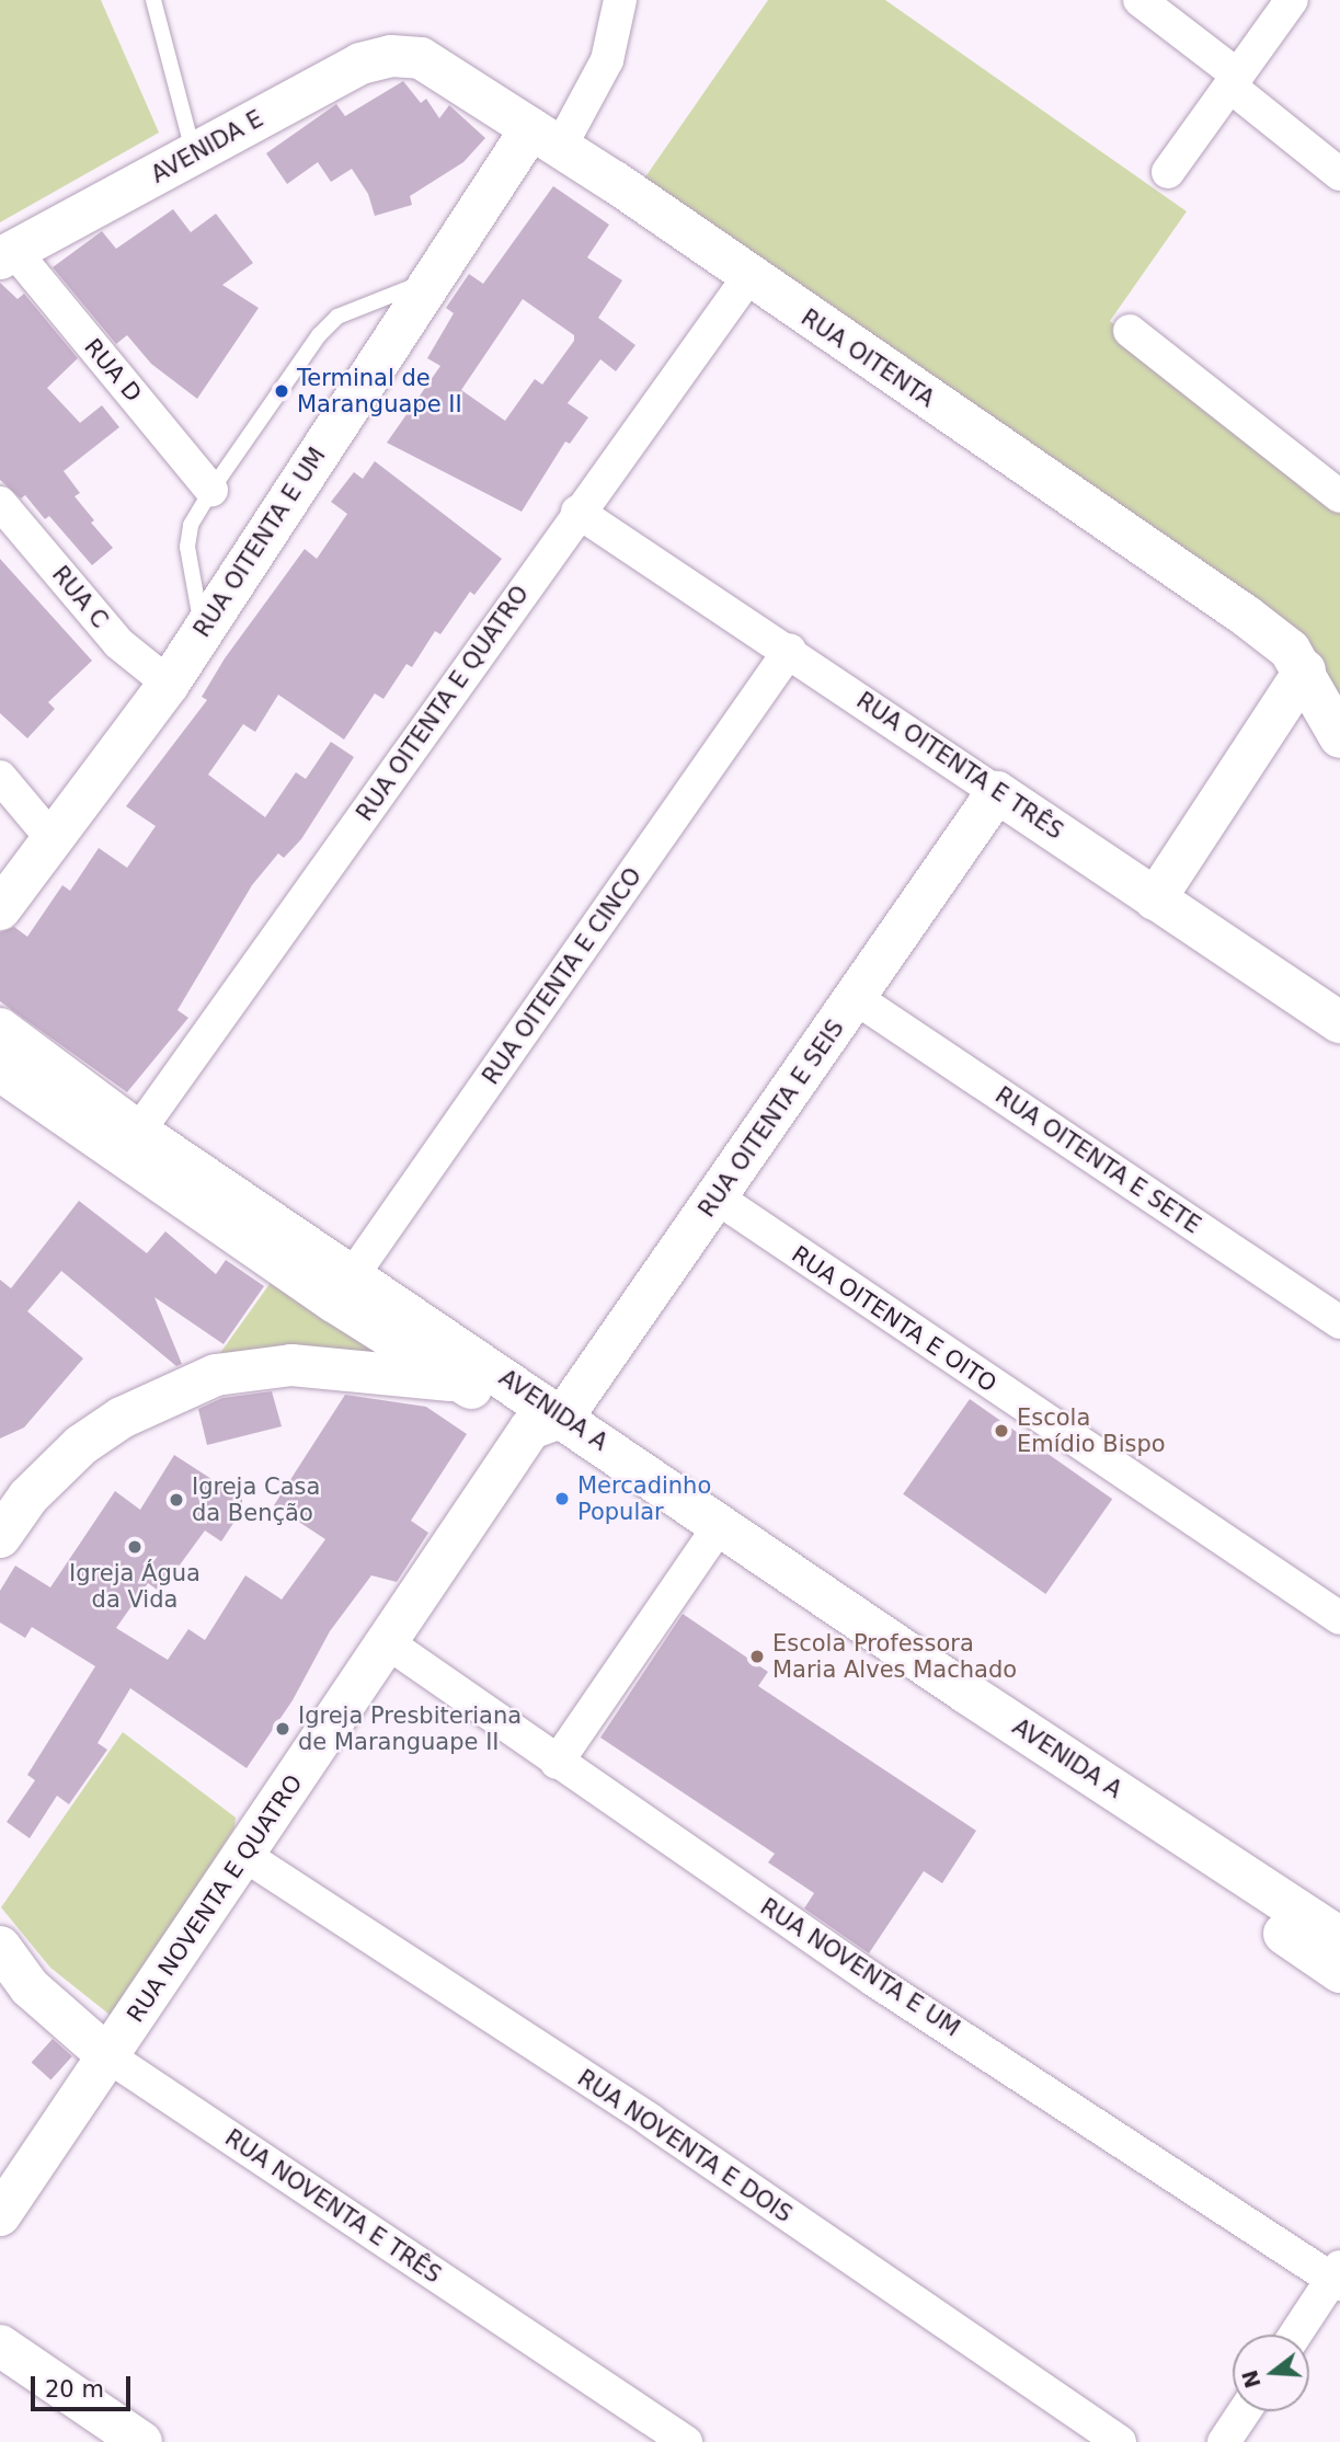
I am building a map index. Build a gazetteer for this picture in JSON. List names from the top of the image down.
{
  "streets": {
    "street": [
      "AVENIDA E",
      "RUA OITENTA",
      "RUA D",
      "RUA OITENTA E UM",
      "RUA C",
      "RUA OITENTA E QUATRO",
      "RUA OITENTA E TRÊS",
      "RUA OITENTA E CINCO",
      "RUA OITENTA E SEIS",
      "RUA OITENTA E SETE",
      "RUA OITENTA E OITO",
      "AVENIDA A",
      "RUA NOVENTA E QUATRO",
      "RUA NOVENTA E UM",
      "RUA NOVENTA E DOIS",
      "RUA NOVENTA E TRÊS"
    ]
  },
  "crossings": [
    ["AVENIDA E", "RUA OITENTA"],
    ["AVENIDA E", "RUA D"],
    ["RUA OITENTA", "RUA OITENTA E UM"],
    ["RUA OITENTA", "RUA OITENTA E QUATRO"],
    ["RUA OITENTA E UM", "RUA C"],
    ["RUA OITENTA E QUATRO", "RUA OITENTA E TRÊS"],
    ["RUA OITENTA E QUATRO", "AVENIDA A"],
    ["RUA OITENTA E TRÊS", "RUA OITENTA E CINCO"],
    ["RUA OITENTA E TRÊS", "RUA OITENTA E SEIS"],
    ["RUA OITENTA E CINCO", "AVENIDA A"],
    ["RUA OITENTA E SEIS", "RUA OITENTA E SETE"],
    ["RUA OITENTA E SEIS", "RUA OITENTA E OITO"],
    ["RUA OITENTA E SEIS", "AVENIDA A"],
    ["RUA OITENTA E SEIS", "RUA NOVENTA E QUATRO"],
    ["AVENIDA A", "RUA NOVENTA E QUATRO"],
    ["RUA NOVENTA E QUATRO", "RUA NOVENTA E UM"],
    ["RUA NOVENTA E QUATRO", "RUA NOVENTA E DOIS"],
    ["RUA NOVENTA E QUATRO", "RUA NOVENTA E TRÊS"]
  ],
  "places": [
    "Terminal de Maranguape II",
    "Escola Emídio Bispo",
    "Mercadinho Popular",
    "Igreja Casa da Benção",
    "Igreja Água da Vida",
    "Escola Professora Maria Alves Machado",
    "Igreja Presbiteriana de Maranguape II"
  ],
  "scale_bar": "20 m",
  "north": "left"
}
